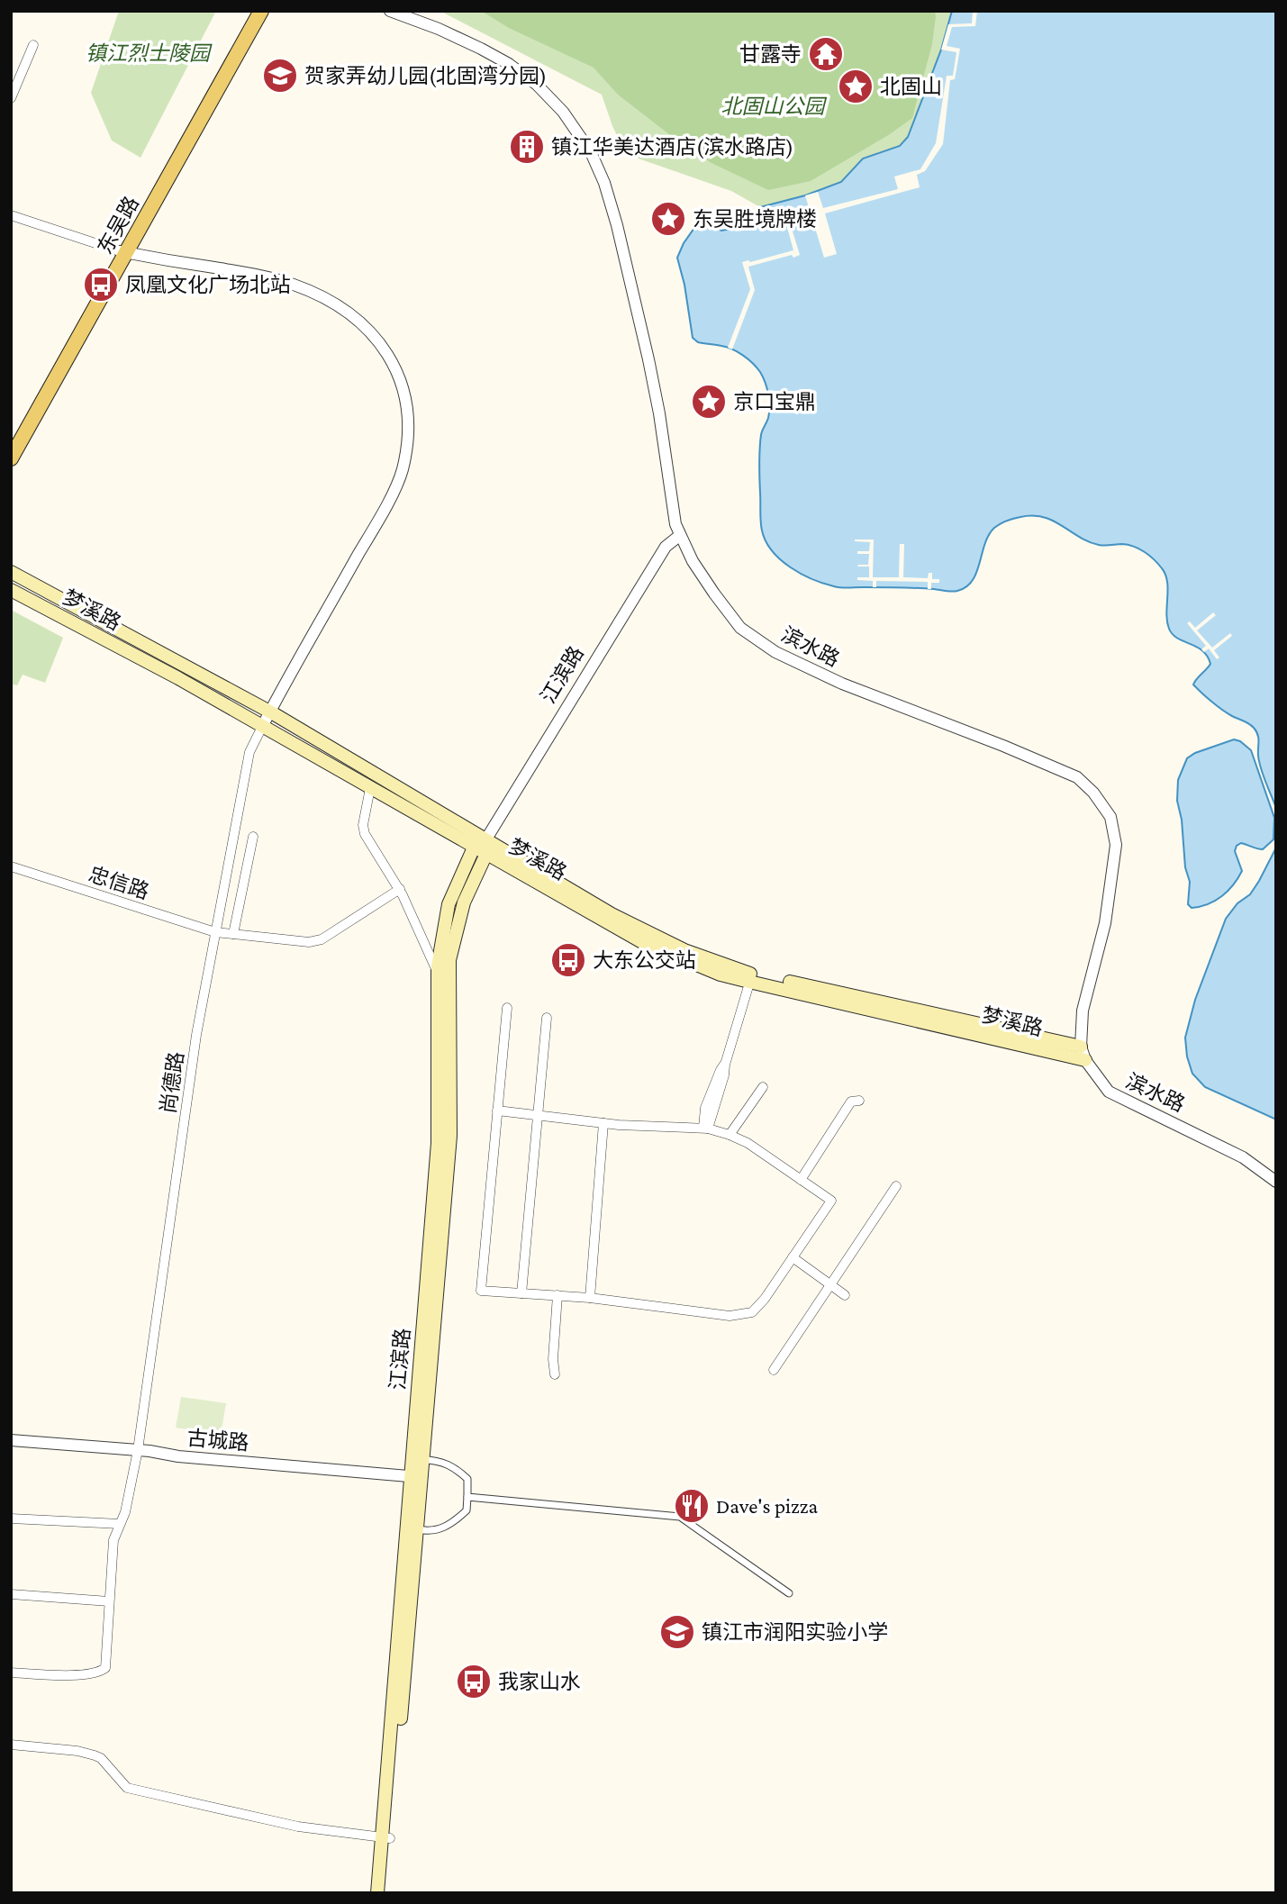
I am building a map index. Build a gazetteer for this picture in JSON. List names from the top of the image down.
{
  "streets": {
    "main road": ["东吴路", "梦溪路", "江滨路"],
    "street": [
      "滨水路",
      "忠信路",
      "尚德路",
      "古城路"
    ]
  },
  "crossings": [
    ["梦溪路", "滨水路"],
    ["梦溪路", "江滨路"],
    ["梦溪路", "尚德路"],
    ["滨水路", "江滨路"],
    ["江滨路", "古城路"],
    ["忠信路", "尚德路"],
    ["尚德路", "古城路"]
  ],
  "parks": ["镇江烈士陵园", "北固山公园"],
  "places": {
    "temple": ["甘露寺"],
    "school or university": ["贺家弄幼儿园(北固湾分园)", "镇江市润阳实验小学"],
    "place": ["北固山", "东吴胜境牌楼", "京口宝鼎"],
    "building": ["镇江华美达酒店(滨水路店)"],
    "bus stop": ["凤凰文化广场北站", "大东公交站", "我家山水"],
    "restaurant": ["Dave's pizza"]
  }
}
